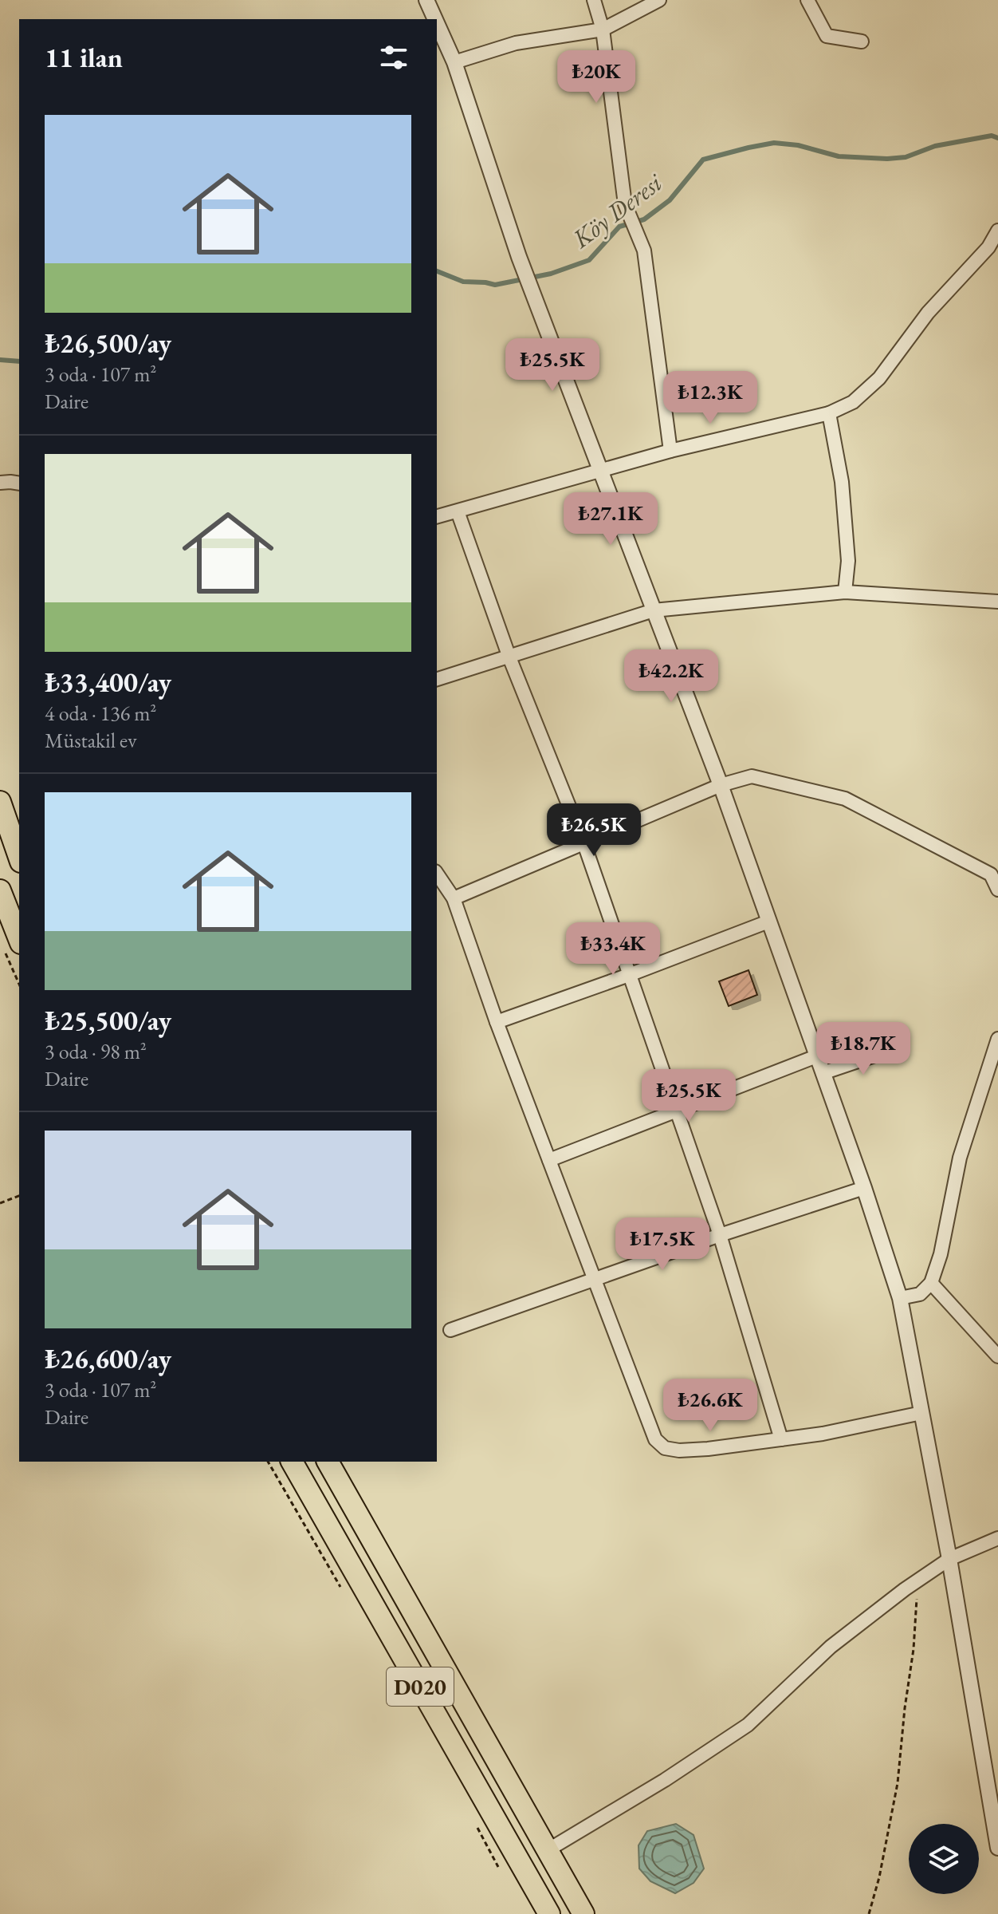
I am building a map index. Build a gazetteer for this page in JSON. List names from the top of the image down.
{
  "streets": {
    "highway": ["D020"]
  },
  "water": ["Köy Deresi"],
  "page": {
    "heading": "11 ilan",
    "price": [
      "₺20K",
      "₺25.5K",
      "₺12.3K",
      "₺27.1K",
      "₺42.2K",
      "₺26.5K",
      "₺33.4K",
      "₺18.7K",
      "₺25.5K",
      "₺17.5K",
      "₺26.6K"
    ],
    "list": [
      {
        "name": "₺26,500/ay",
        "note": "3 oda · 107 m² · Daire"
      },
      {
        "name": "₺33,400/ay",
        "note": "4 oda · 136 m² · Müstakil ev"
      },
      {
        "name": "₺25,500/ay",
        "note": "3 oda · 98 m² · Daire"
      },
      {
        "name": "₺26,600/ay",
        "note": "3 oda · 107 m² · Daire"
      }
    ]
  }
}
